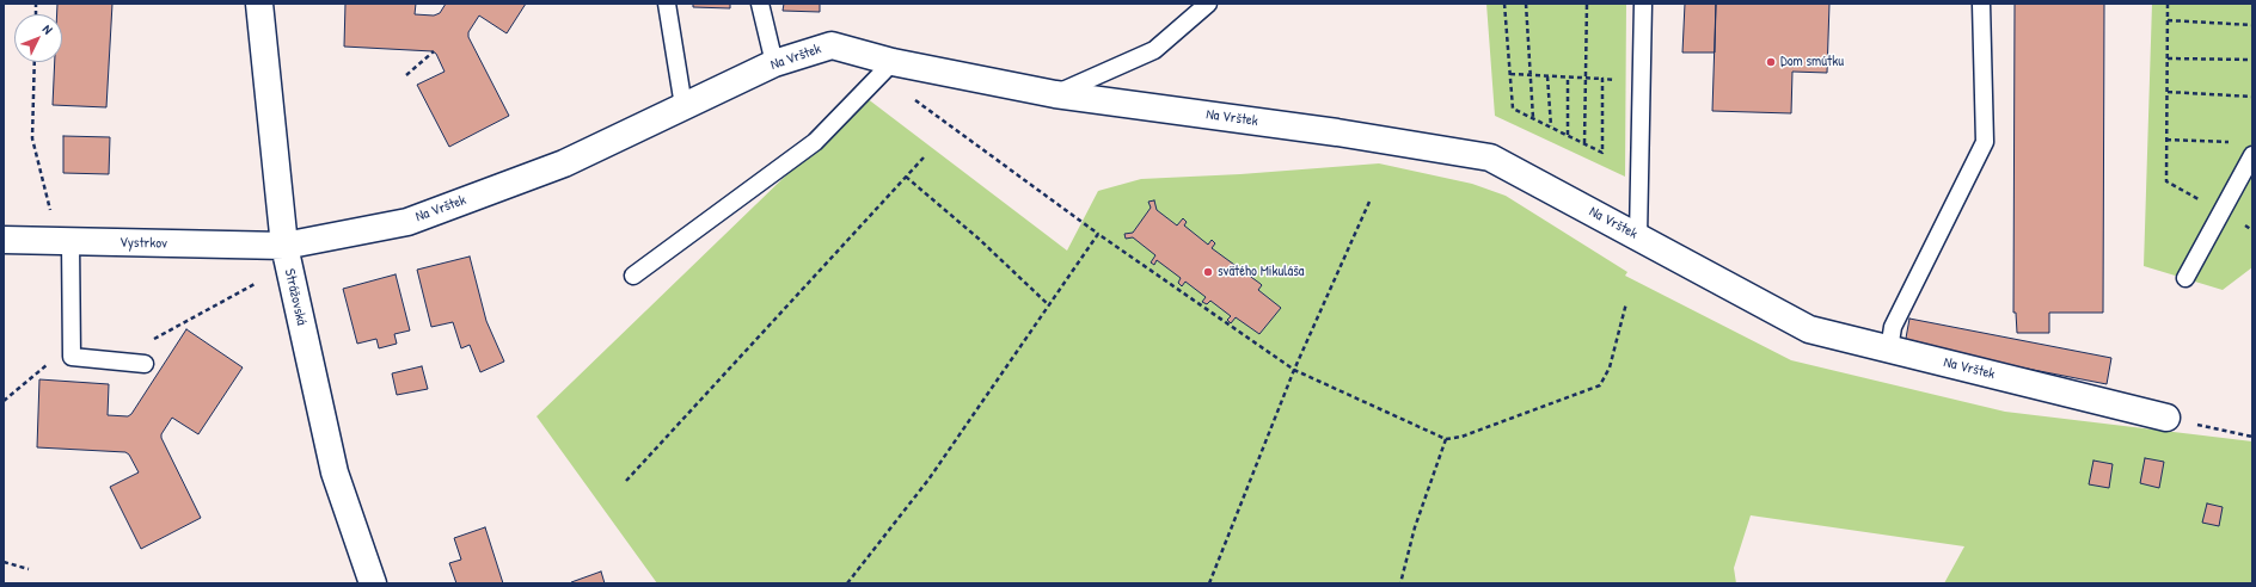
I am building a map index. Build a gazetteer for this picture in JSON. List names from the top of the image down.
{
  "streets": {
    "street": ["Na Vrštek", "Vystrkov", "Strážovská"]
  },
  "crossings": [
    ["Na Vrštek", "Vystrkov"],
    ["Na Vrštek", "Strážovská"],
    ["Vystrkov", "Strážovská"]
  ],
  "places": ["Dom smútku", "svätého Mikuláša"],
  "north": "top right"
}
